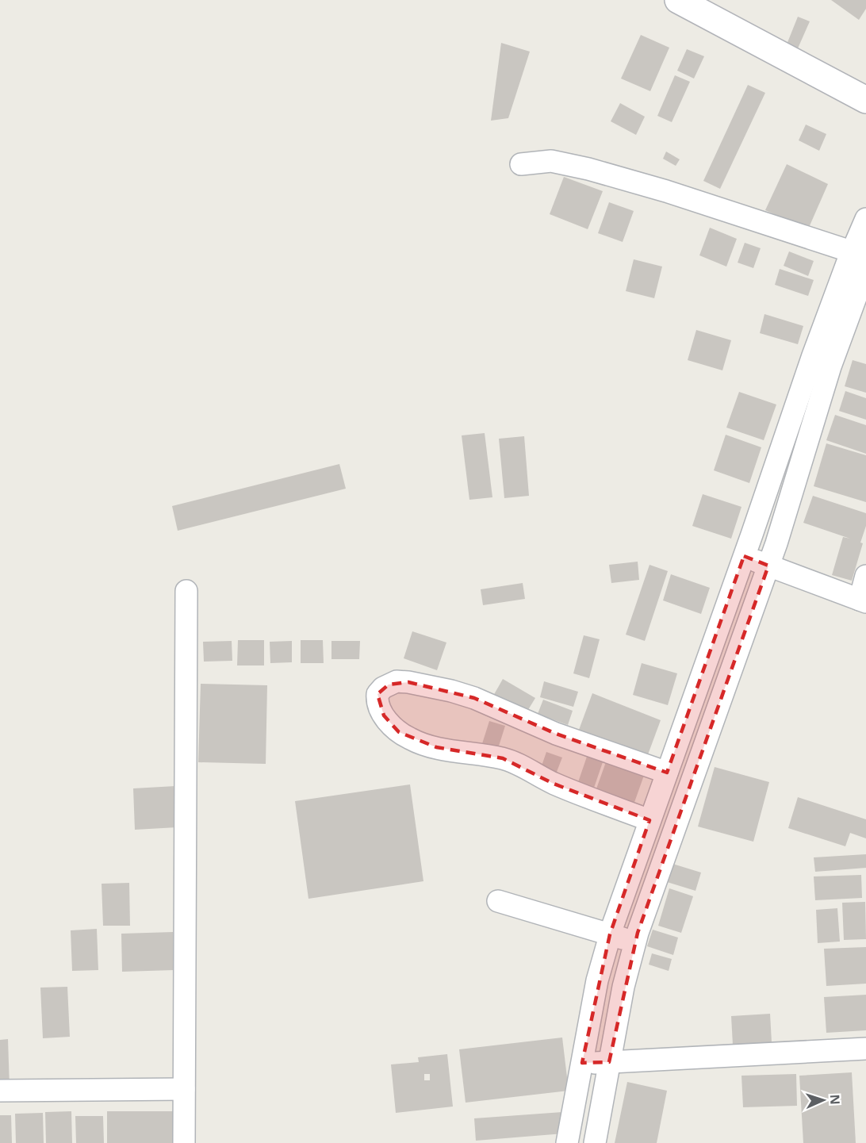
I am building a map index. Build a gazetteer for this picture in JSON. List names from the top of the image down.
{
  "north": "right"
}
